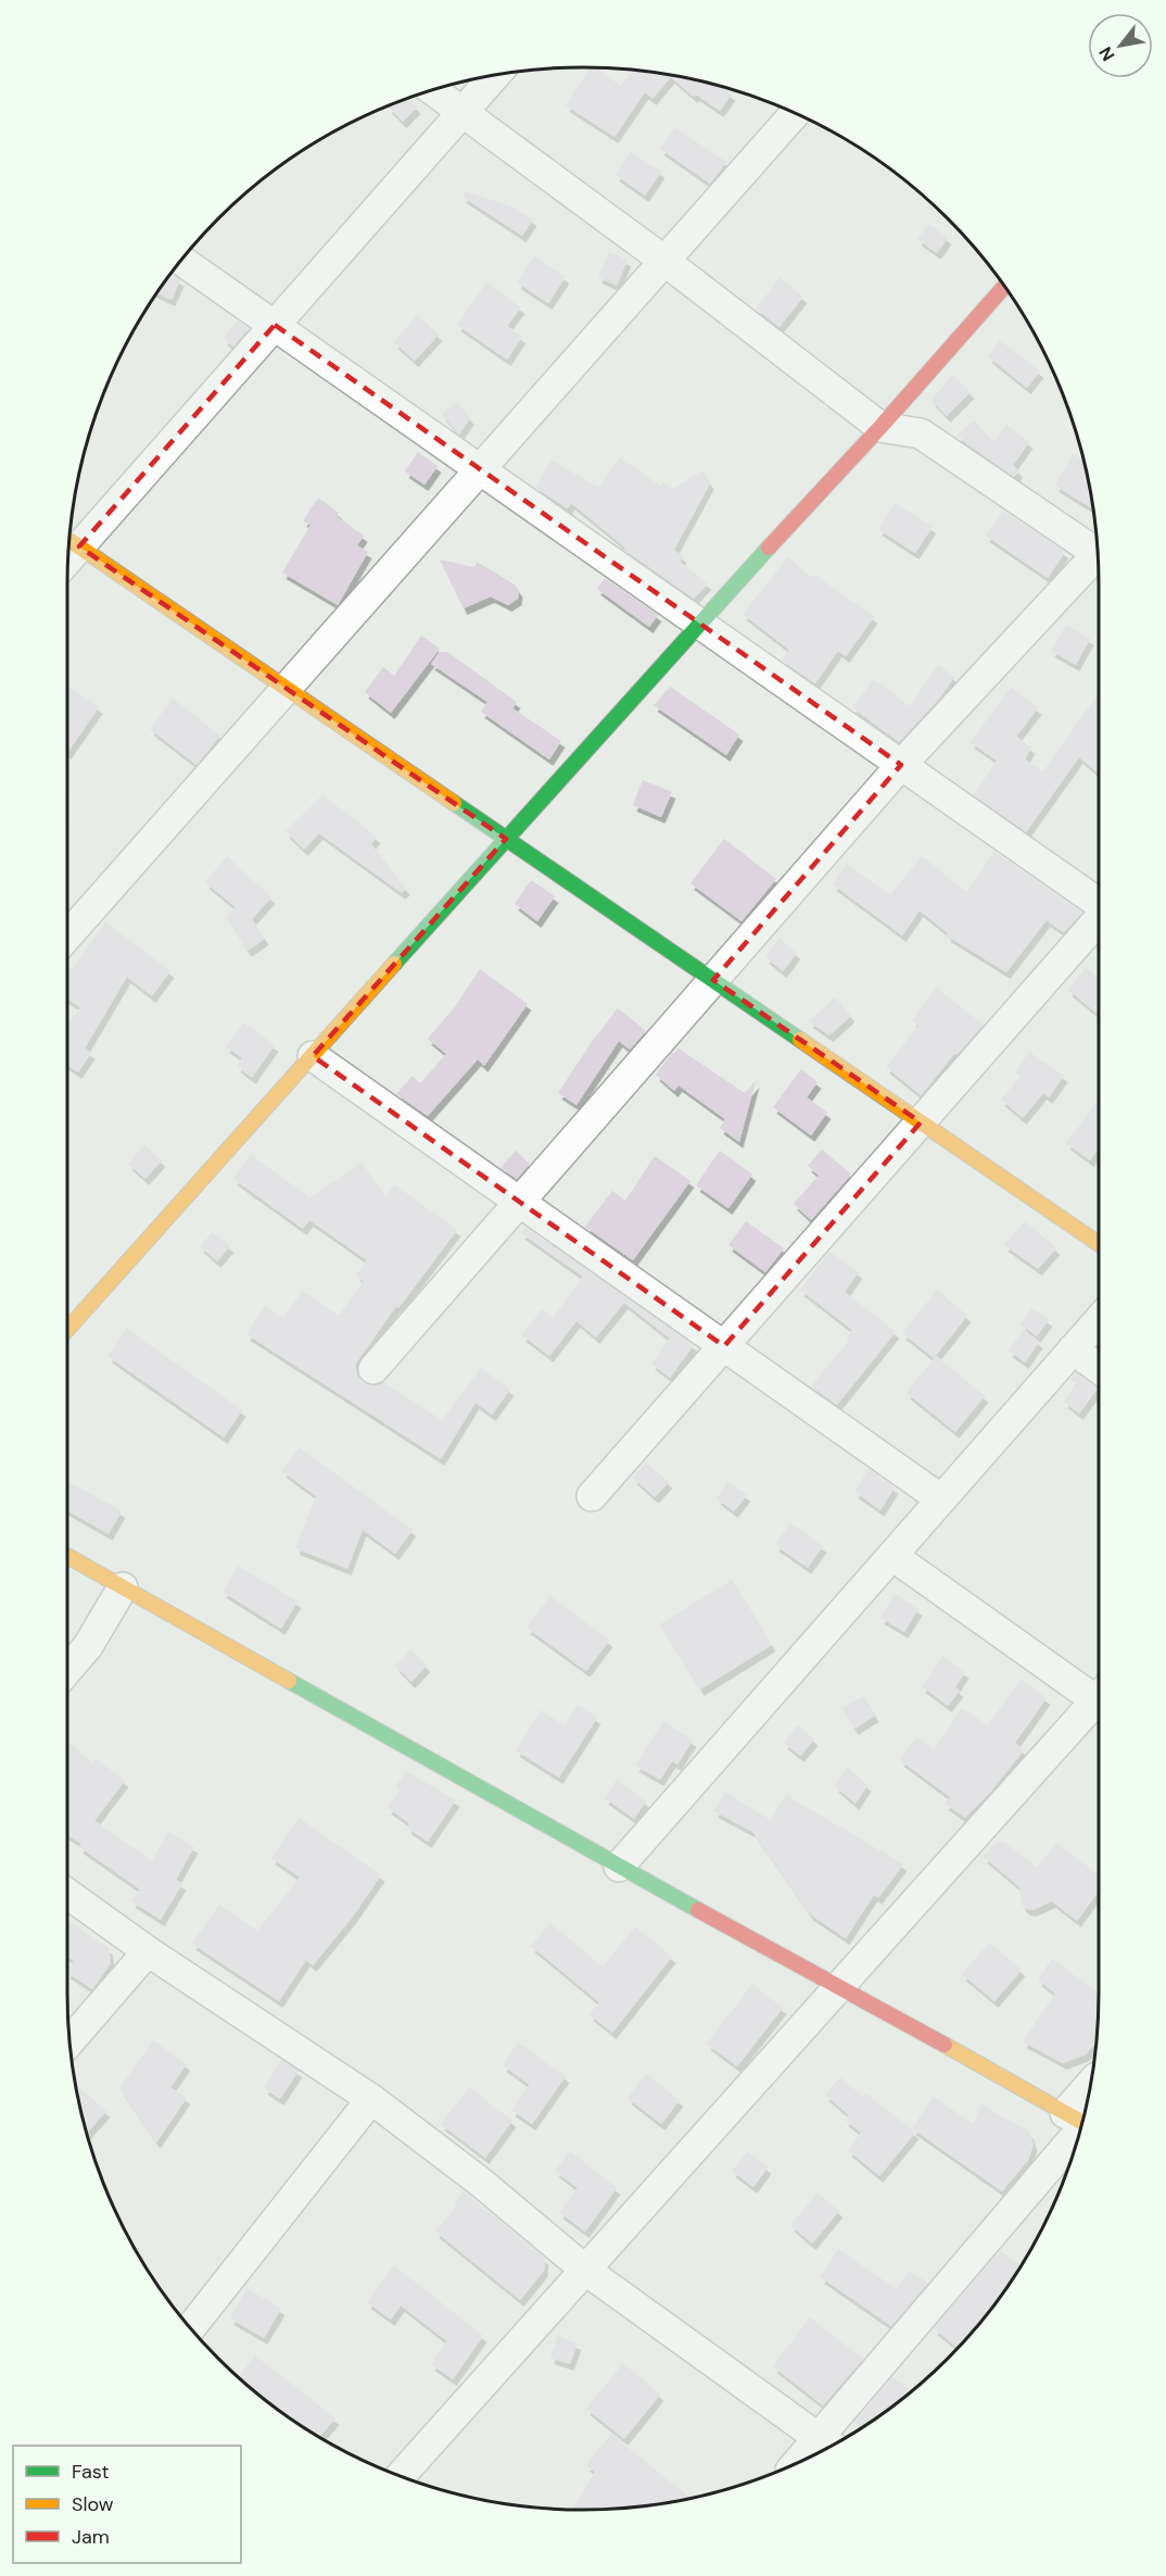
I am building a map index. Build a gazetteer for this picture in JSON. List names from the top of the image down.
{
  "legend": ["Fast", "Slow", "Jam"],
  "north": "bottom left"
}
